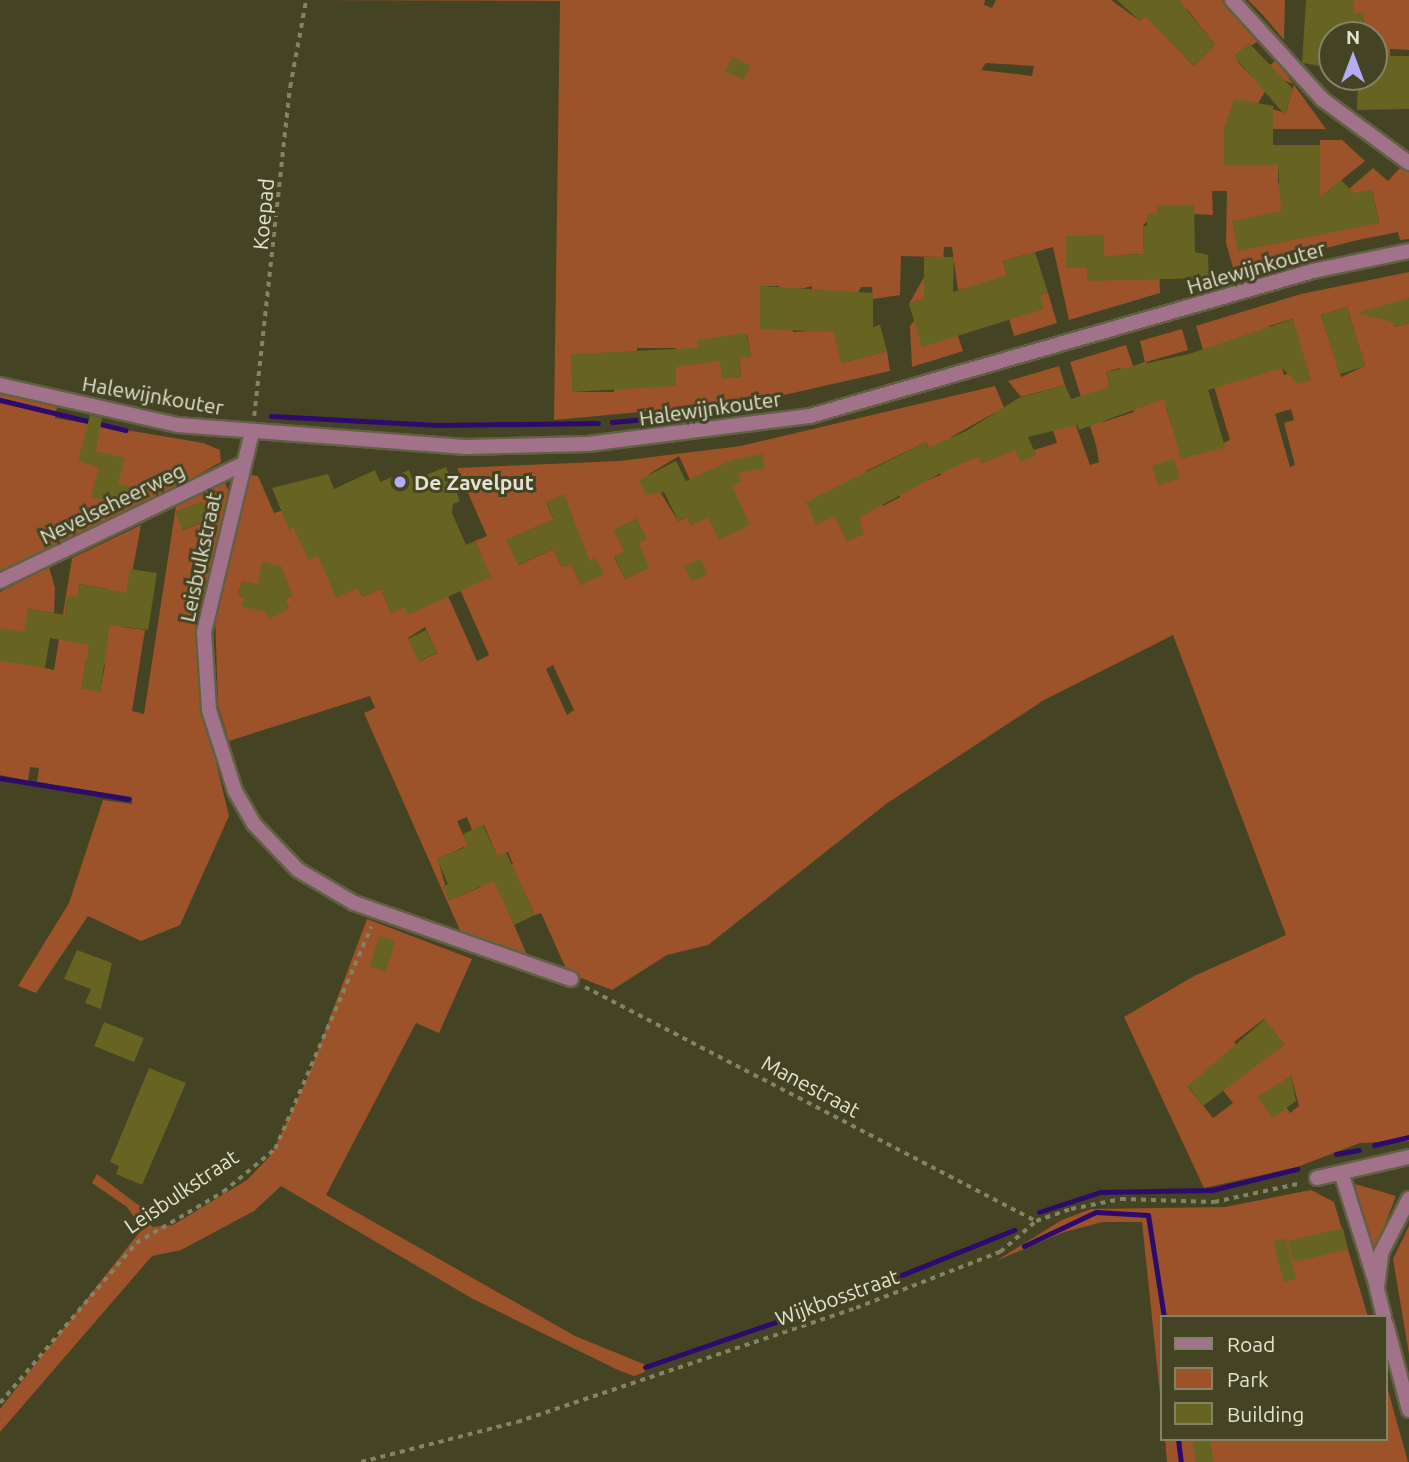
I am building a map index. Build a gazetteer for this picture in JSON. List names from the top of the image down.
{
  "streets": {
    "street": ["Halewijnkouter", "Nevelseheerweg", "Leisbulkstraat"],
    "path": ["Koepad", "Manestraat", "Wijkbosstraat"]
  },
  "crossings": [
    ["Koepad", "Halewijnkouter"],
    ["Koepad", "Leisbulkstraat"],
    ["Halewijnkouter", "Leisbulkstraat"],
    ["Nevelseheerweg", "Leisbulkstraat"],
    ["Leisbulkstraat", "Manestraat"],
    ["Manestraat", "Wijkbosstraat"]
  ],
  "places": ["De Zavelput"],
  "legend": ["Road", "Park", "Building"],
  "north": "top"
}
